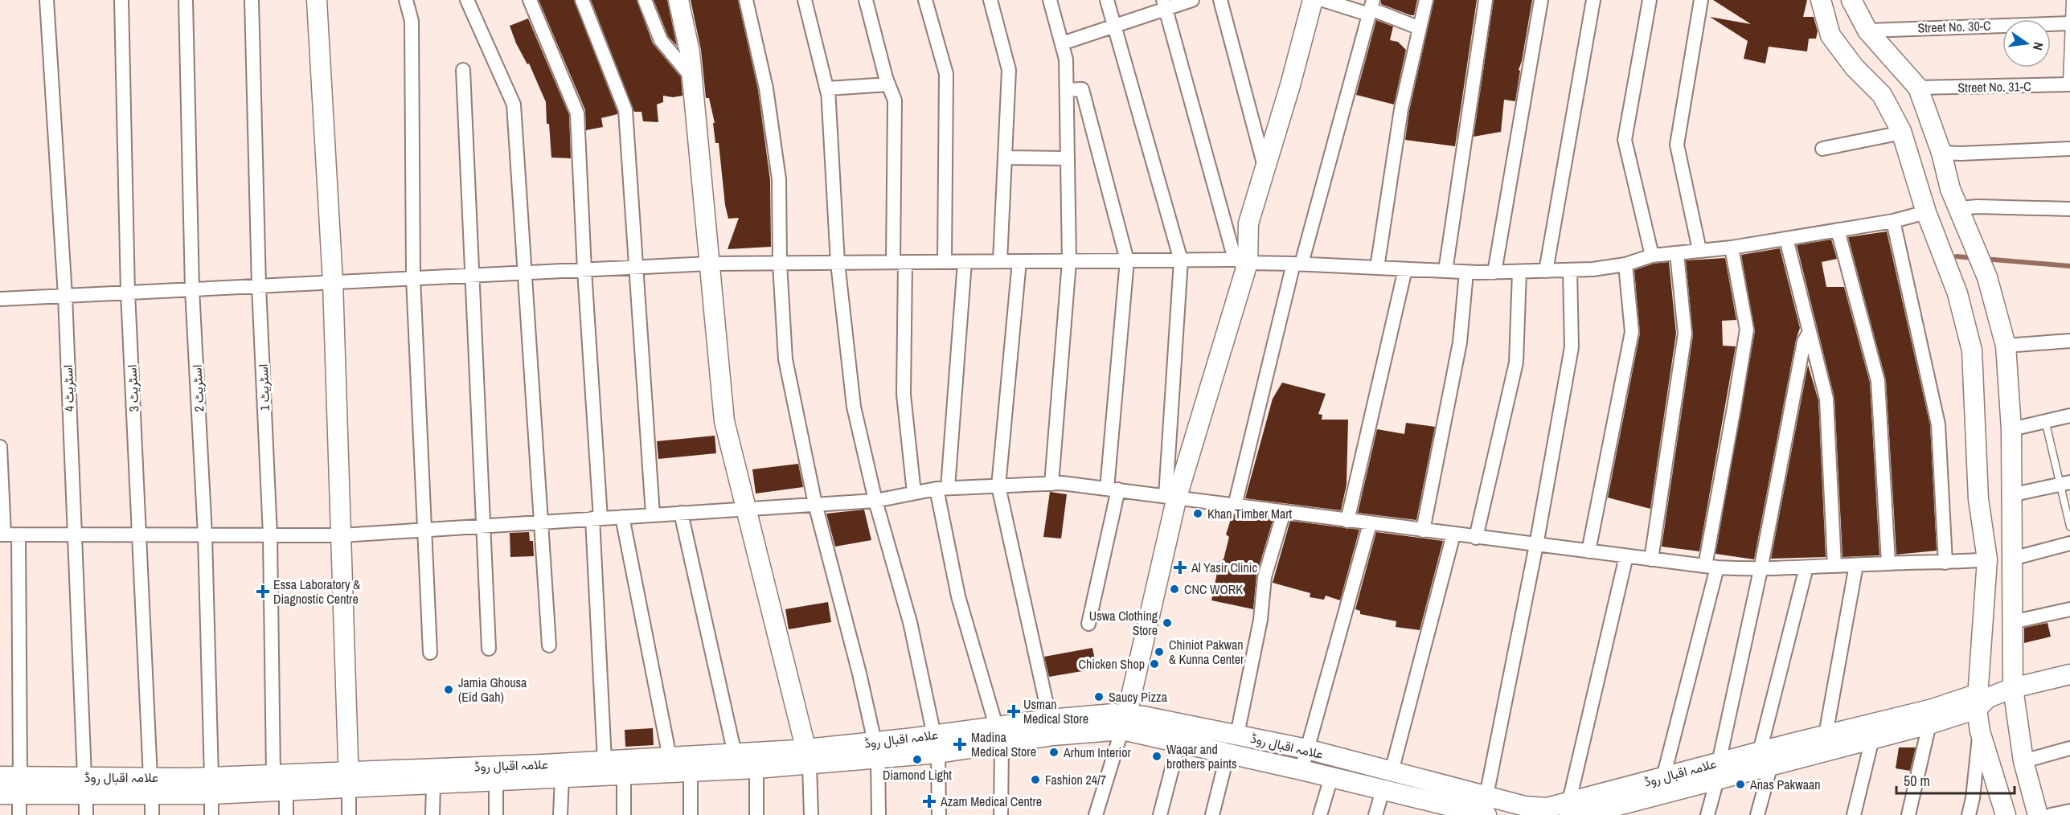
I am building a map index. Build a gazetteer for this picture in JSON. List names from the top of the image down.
{
  "streets": {
    "street": [
      "Street No. 30-C",
      "Street No. 31-C",
      "اسٹریٹ 1",
      "اسٹریٹ 4",
      "اسٹریٹ 3",
      "اسٹریٹ 2",
      "علامہ اقبال روڈ"
    ]
  },
  "crossings": [
    ["اسٹریٹ 1", "علامہ اقبال روڈ"],
    ["اسٹریٹ 4", "علامہ اقبال روڈ"],
    ["اسٹریٹ 3", "علامہ اقبال روڈ"],
    ["اسٹریٹ 2", "علامہ اقبال روڈ"]
  ],
  "places": {
    "other": [
      "Khan Timber Mart",
      "CNC WORK",
      "Uswa Clothing Store",
      "Chiniot Pakwan & Kunna Center",
      "Chicken Shop",
      "Jamia Ghousa (Eid Gah)",
      "Saucy Pizza",
      "Arhum Interior",
      "Waqar and brothers paints",
      "Diamond Light",
      "Fashion 24/7",
      "Anas Pakwaan"
    ],
    "health": [
      "Al Yasir Clinic",
      "Essa Laboratory & Diagnostic Centre",
      "Usman Medical Store",
      "Madina Medical Store",
      "Azam Medical Centre"
    ]
  },
  "scale_bar": "50 m",
  "north": "right"
}
